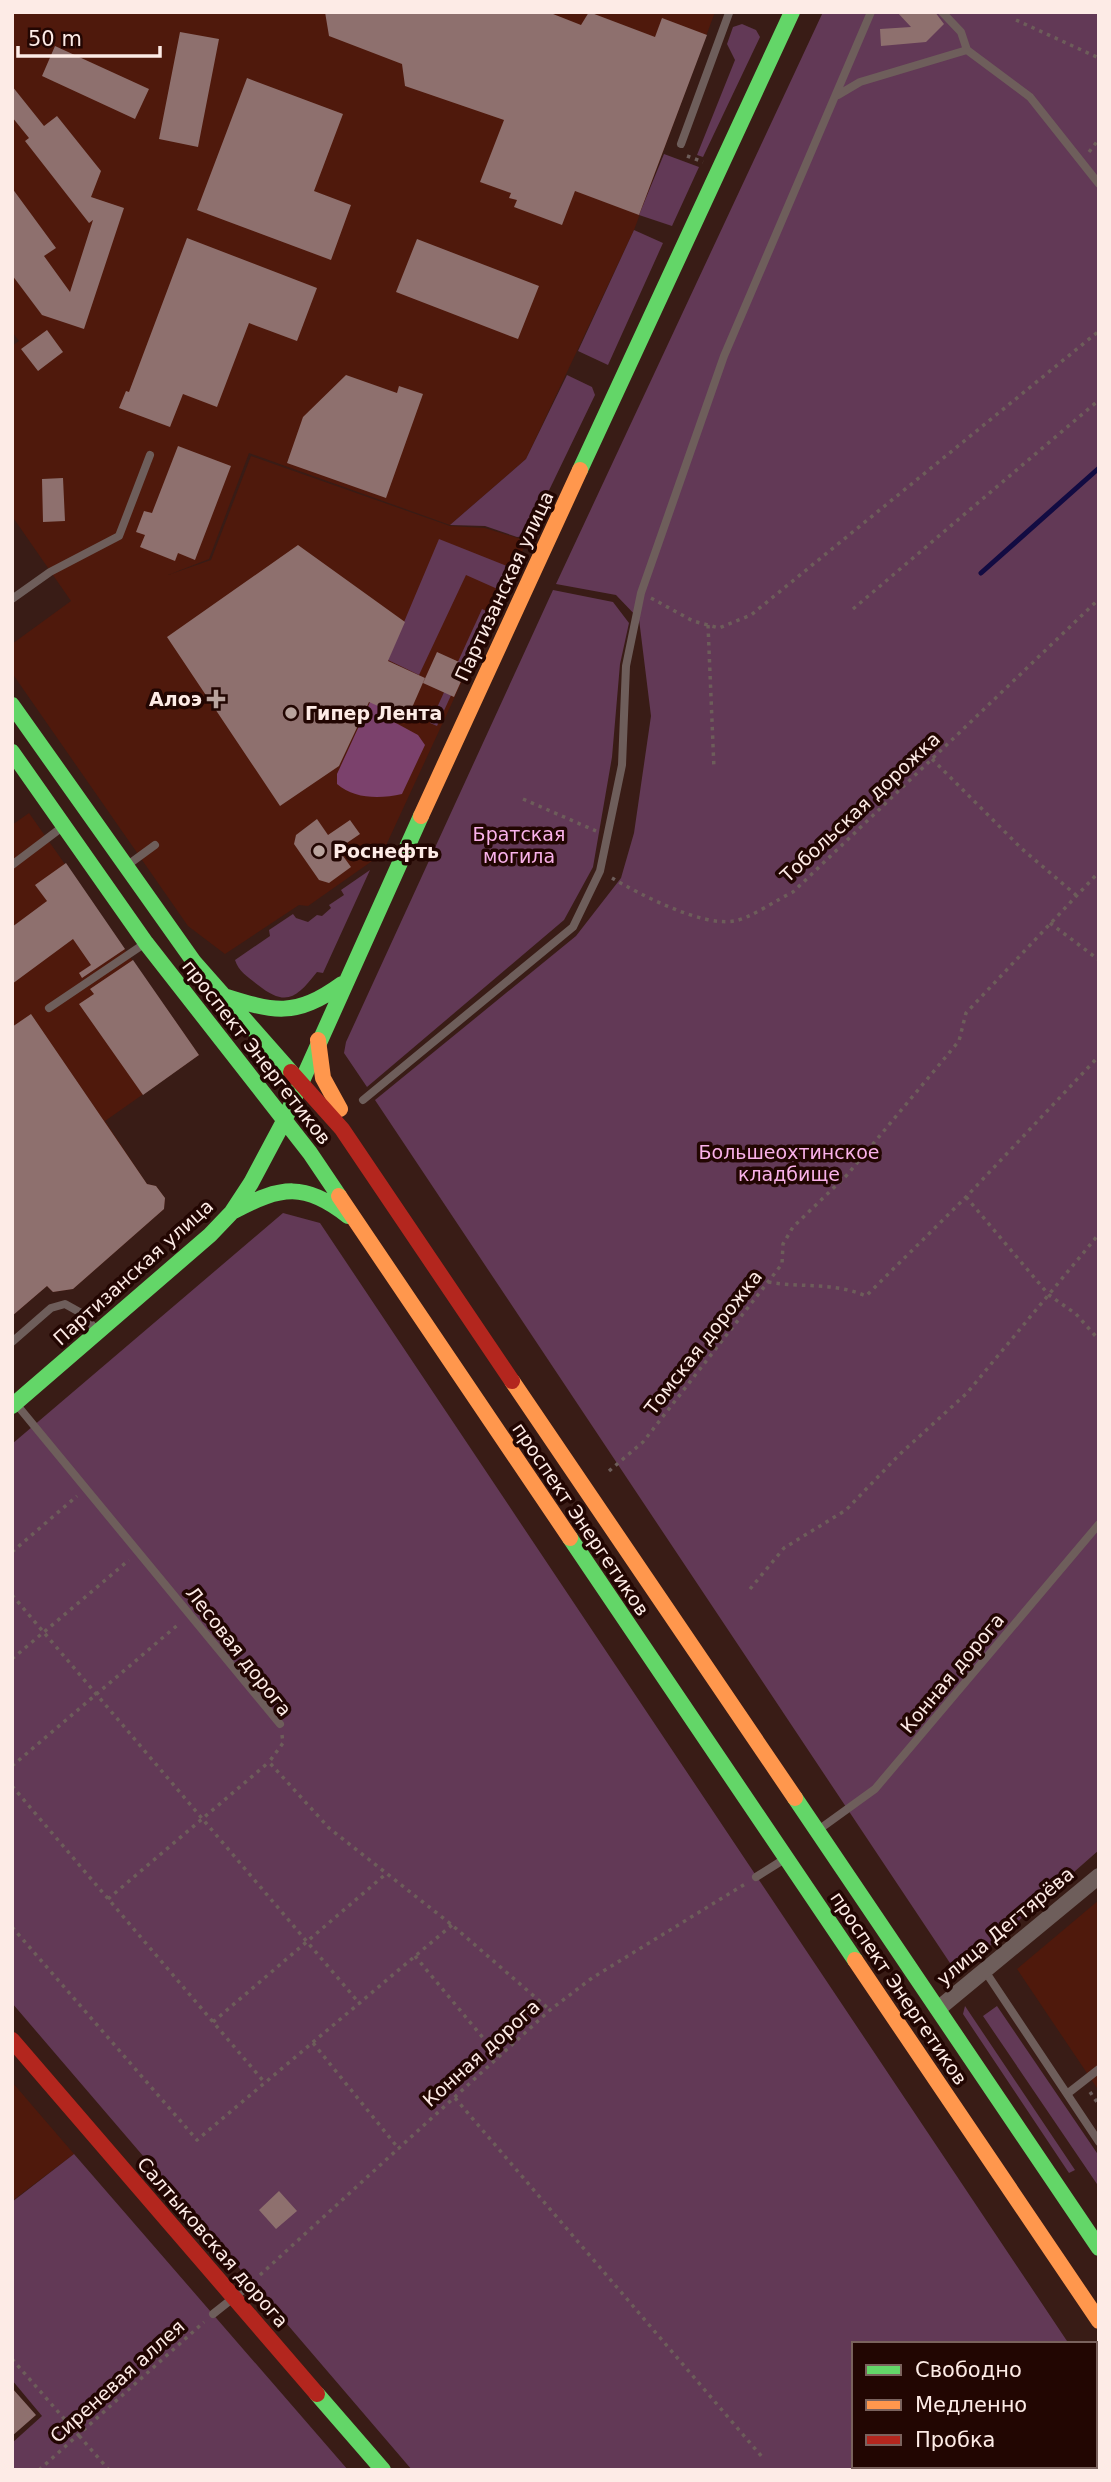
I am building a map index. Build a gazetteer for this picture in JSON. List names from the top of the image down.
{
  "streets": {
    "main road": ["Партизанская улица", "проспект Энергетиков", "Салтыковская дорога"],
    "street": ["улица Дегтярёва"],
    "lane": ["Лесовая дорога", "Конная дорога"],
    "path": ["Тобольская дорожка", "Томская дорожка", "Сиреневая аллея"]
  },
  "crossings": [
    ["Партизанская улица", "проспект Энергетиков"],
    ["Партизанская улица", "Лесовая дорога"],
    ["проспект Энергетиков", "Конная дорога"],
    ["проспект Энергетиков", "улица Дегтярёва"]
  ],
  "parks": ["Братская могила", "Большеохтинское кладбище"],
  "places": {
    "health": ["Алоэ"],
    "other": ["Гипер Лента", "Роснефть"]
  },
  "legend": ["Свободно", "Медленно", "Пробка"],
  "scale_bar": "50 m"
}
